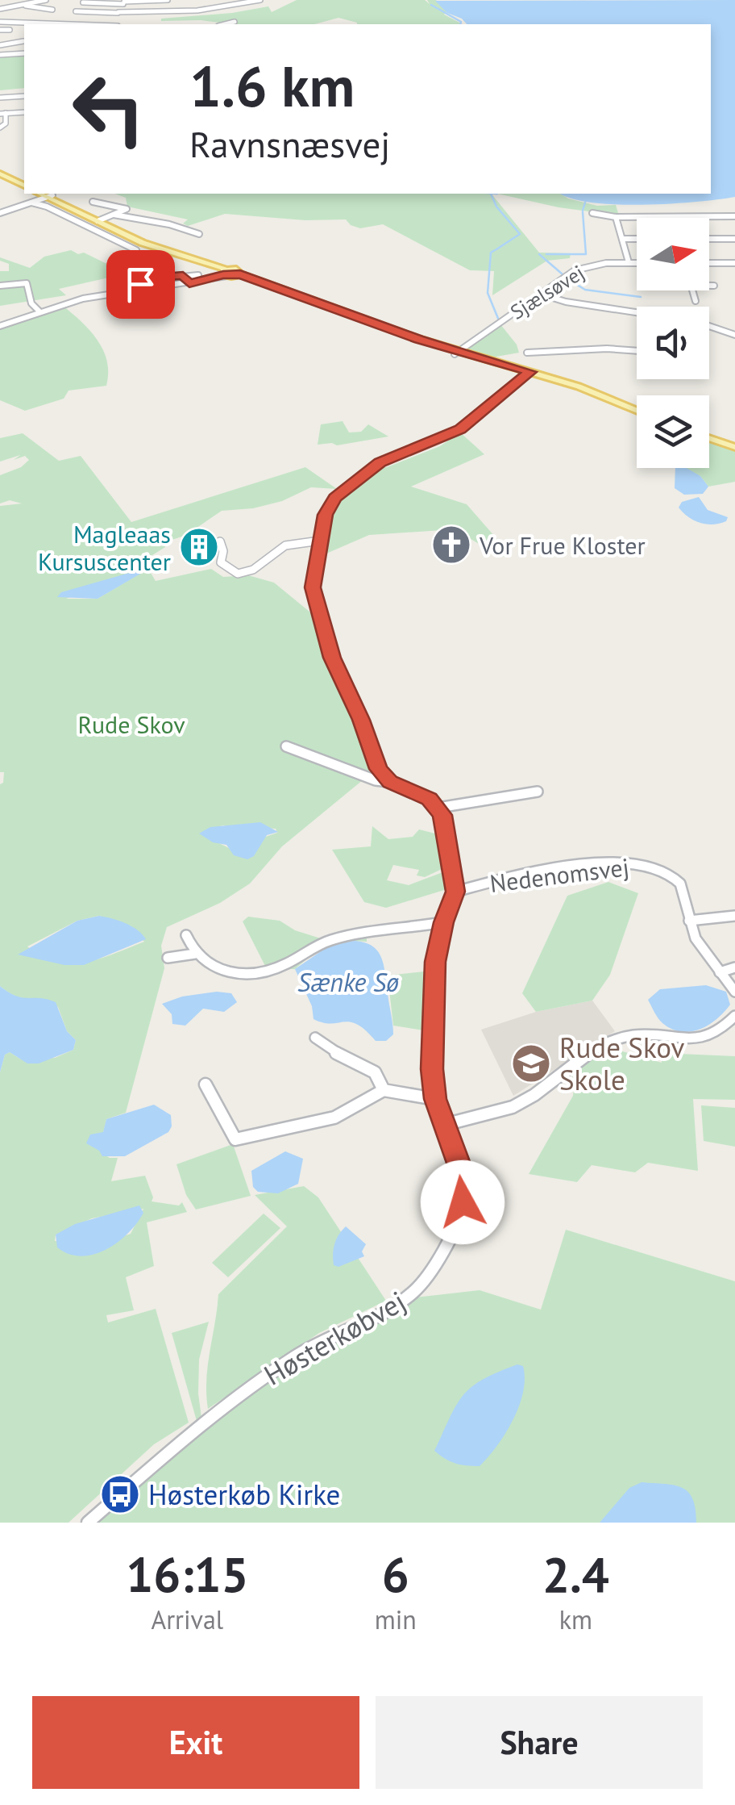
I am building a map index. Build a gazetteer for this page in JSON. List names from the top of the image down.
{
  "streets": {
    "street": ["Sjælsøvej", "Nedenomsvej", "Høsterkøbvej"]
  },
  "crossings": [
    ["Nedenomsvej", "Høsterkøbvej"]
  ],
  "water": ["Sænke Sø"],
  "parks": ["Rude Skov"],
  "places": {
    "church": ["Vor Frue Kloster"],
    "building": ["Magleaas Kursuscenter"],
    "school or university": ["Rude Skov Skole"],
    "bus stop": ["Høsterkøb Kirke"]
  },
  "north": "right",
  "page": {
    "turn": ["1.6 km", "Ravnsnæsvej"],
    "eta": [
      "16:15",
      "Arrival",
      "6",
      "min",
      "2.4",
      "km"
    ],
    "buttons": ["Exit", "Share"]
  }
}
